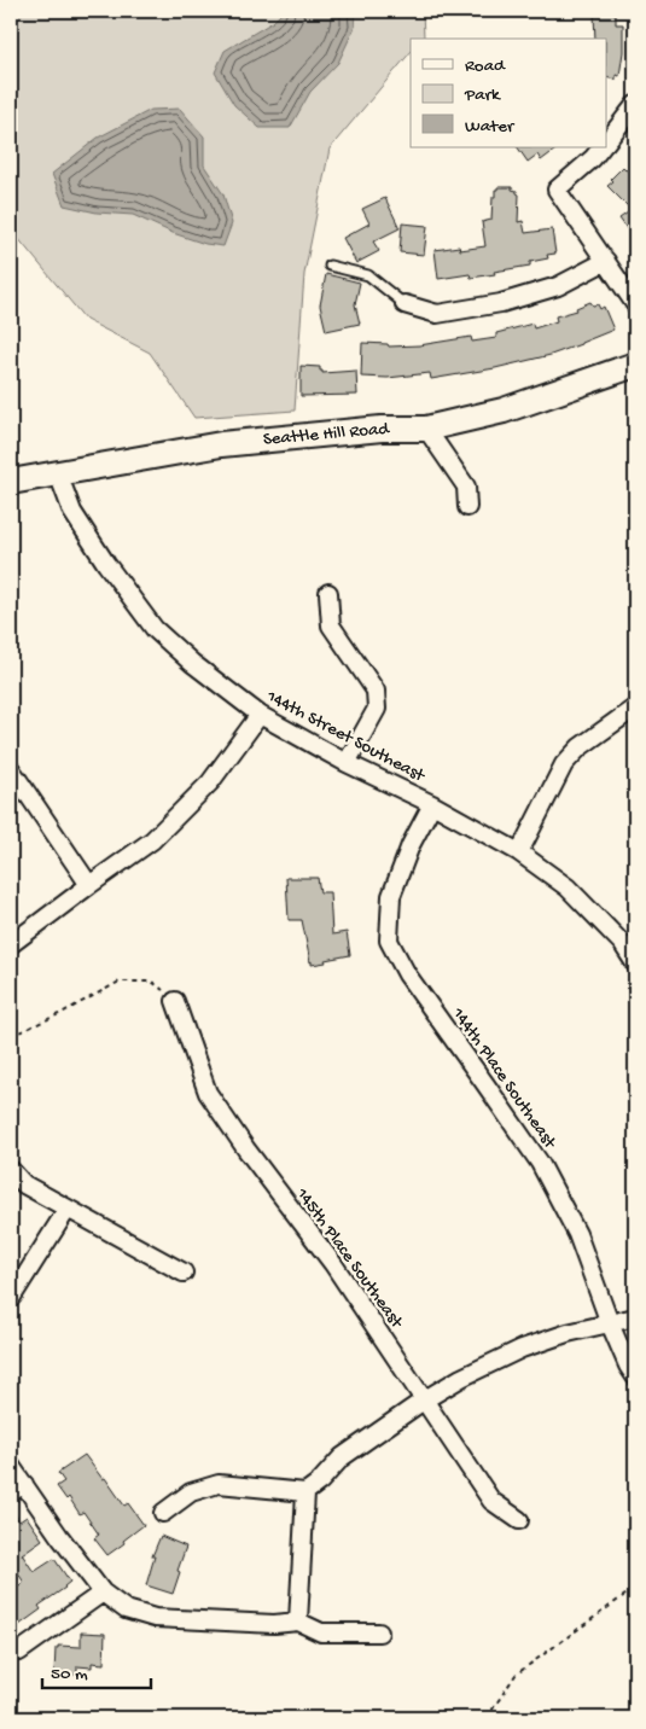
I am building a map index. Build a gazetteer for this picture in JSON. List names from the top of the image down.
{
  "streets": {
    "main road": ["Seattle Hill Road"],
    "street": ["144th Street Southeast", "144th Place Southeast", "145th Place Southeast"]
  },
  "crossings": [
    ["Seattle Hill Road", "144th Street Southeast"],
    ["144th Street Southeast", "144th Place Southeast"]
  ],
  "legend": ["Road", "Park", "Water"],
  "scale_bar": "50 m"
}
